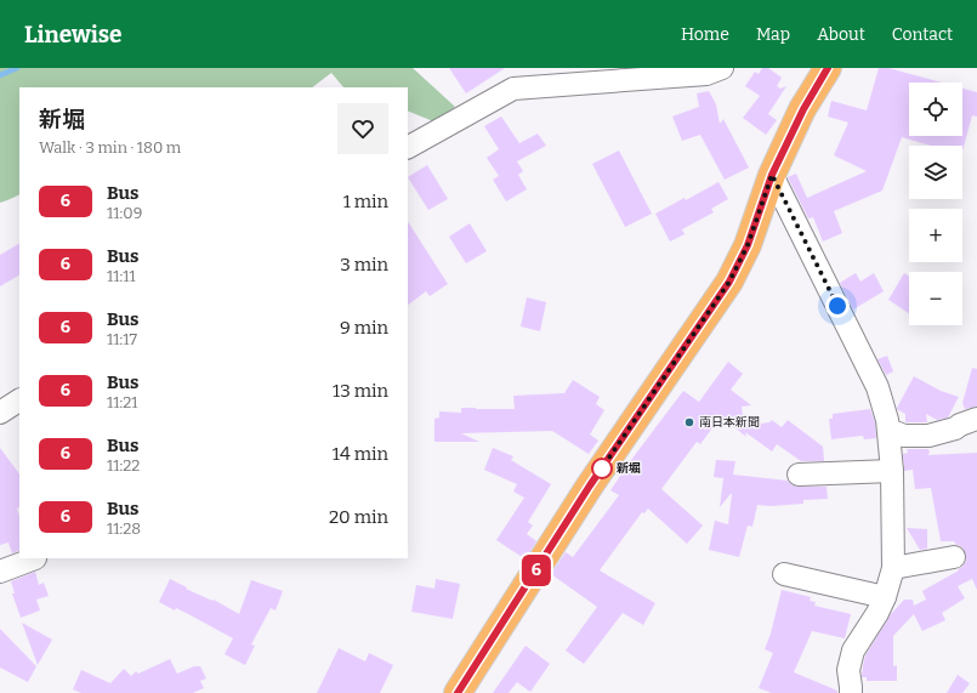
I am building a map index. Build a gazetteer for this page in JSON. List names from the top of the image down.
{
  "places": ["南日本新聞", "新堀"],
  "lines": ["bus line 6"],
  "page": {
    "header": "Linewise",
    "nav": [
      "Home",
      "Map",
      "About",
      "Contact"
    ],
    "on_map": "6",
    "map_buttons": ["+", "−"],
    "heading": ["新堀", "Walk · 3 min · 180 m"],
    "list": [
      {
        "mark": "6",
        "name": "Bus",
        "note": "11:09",
        "value": "1 min"
      },
      {
        "mark": "6",
        "name": "Bus",
        "note": "11:11",
        "value": "3 min"
      },
      {
        "mark": "6",
        "name": "Bus",
        "note": "11:17",
        "value": "9 min"
      },
      {
        "mark": "6",
        "name": "Bus",
        "note": "11:21",
        "value": "13 min"
      },
      {
        "mark": "6",
        "name": "Bus",
        "note": "11:22",
        "value": "14 min"
      },
      {
        "mark": "6",
        "name": "Bus",
        "note": "11:28",
        "value": "20 min"
      }
    ]
  }
}
